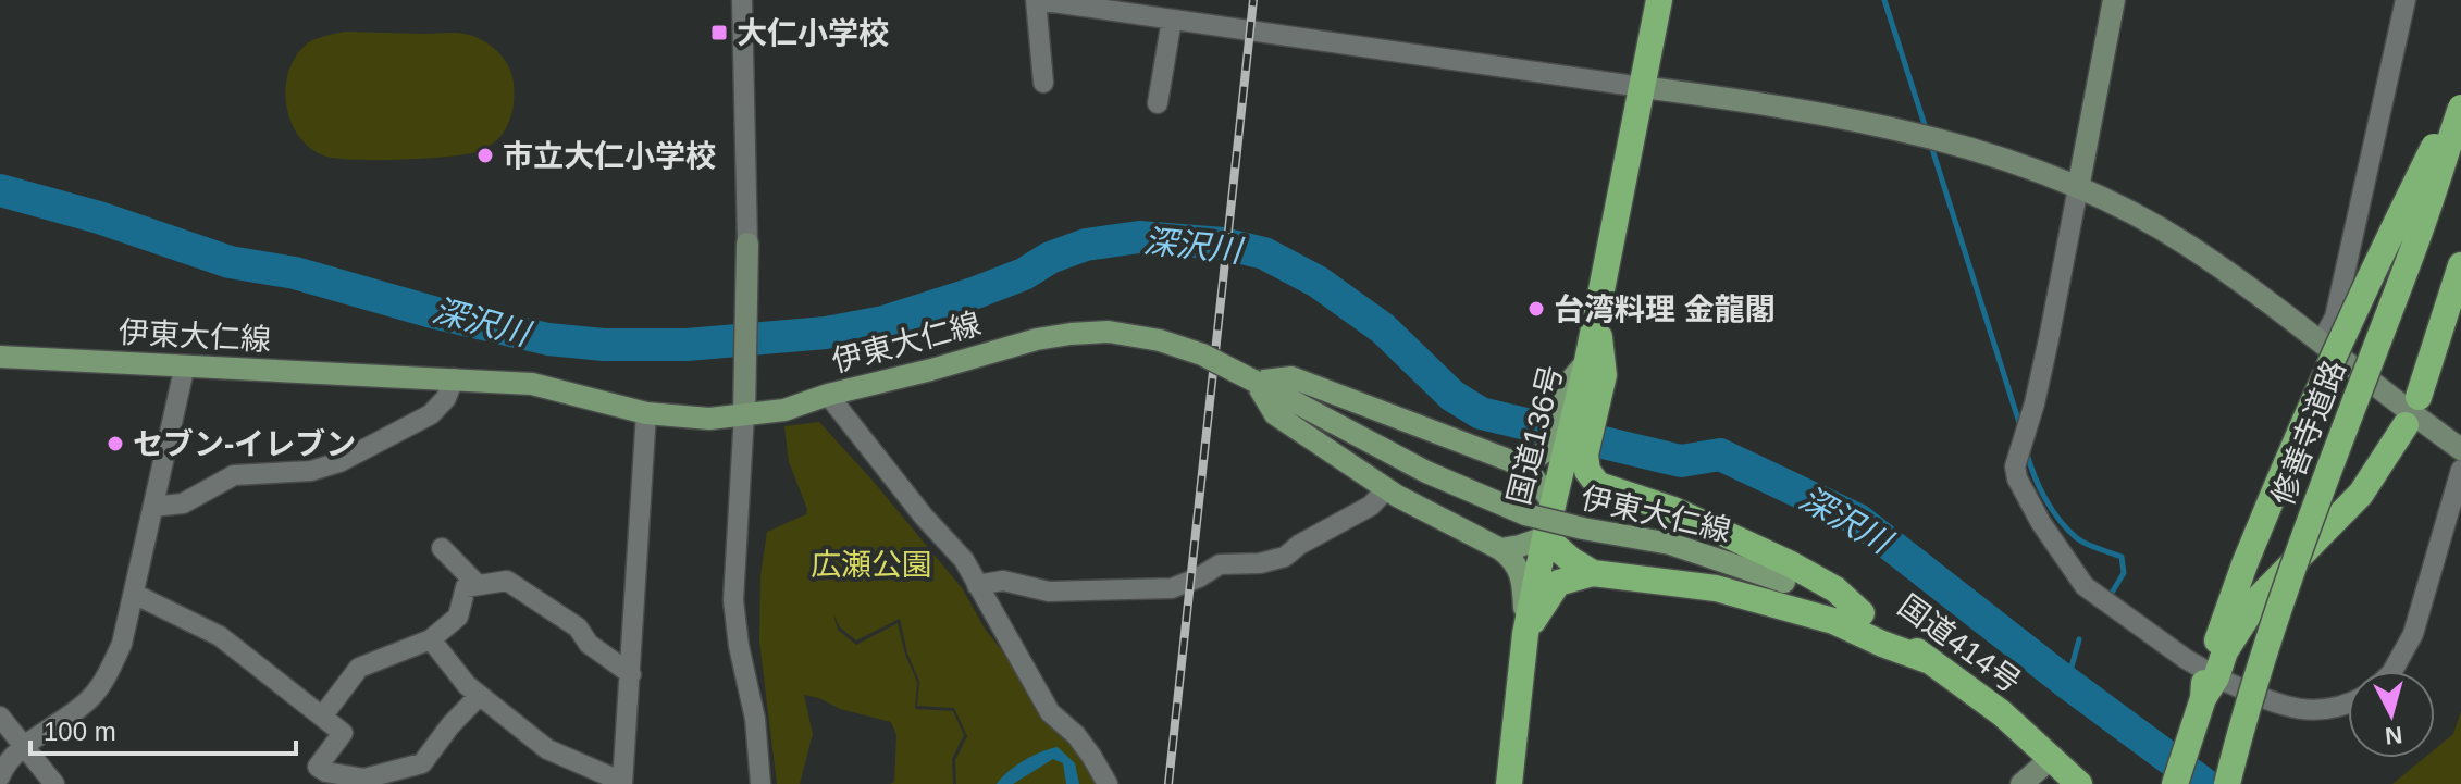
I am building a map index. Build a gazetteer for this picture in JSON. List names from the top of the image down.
{
  "streets": {
    "highway": ["修善寺道路", "国道136号", "国道414号"],
    "main road": ["伊東大仁線"]
  },
  "crossings": [
    ["伊東大仁線", "国道414号"]
  ],
  "water": ["深沢川"],
  "parks": ["広瀬公園"],
  "places": {
    "transit": ["大仁小学校"],
    "other": ["市立大仁小学校", "台湾料理 金龍閣", "セブン-イレブン"]
  },
  "scale_bar": "100 m",
  "north": "bottom"
}
